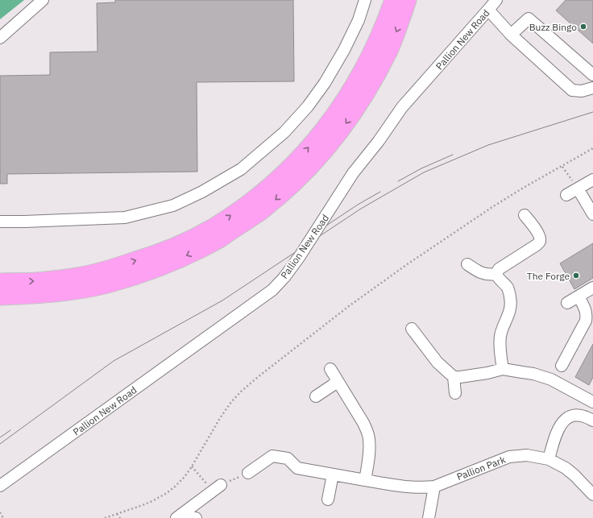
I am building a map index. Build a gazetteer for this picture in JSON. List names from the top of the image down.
{
  "streets": {
    "street": ["Pallion New Road", "Pallion Park"]
  },
  "places": ["Buzz Bingo", "The Forge"]
}
